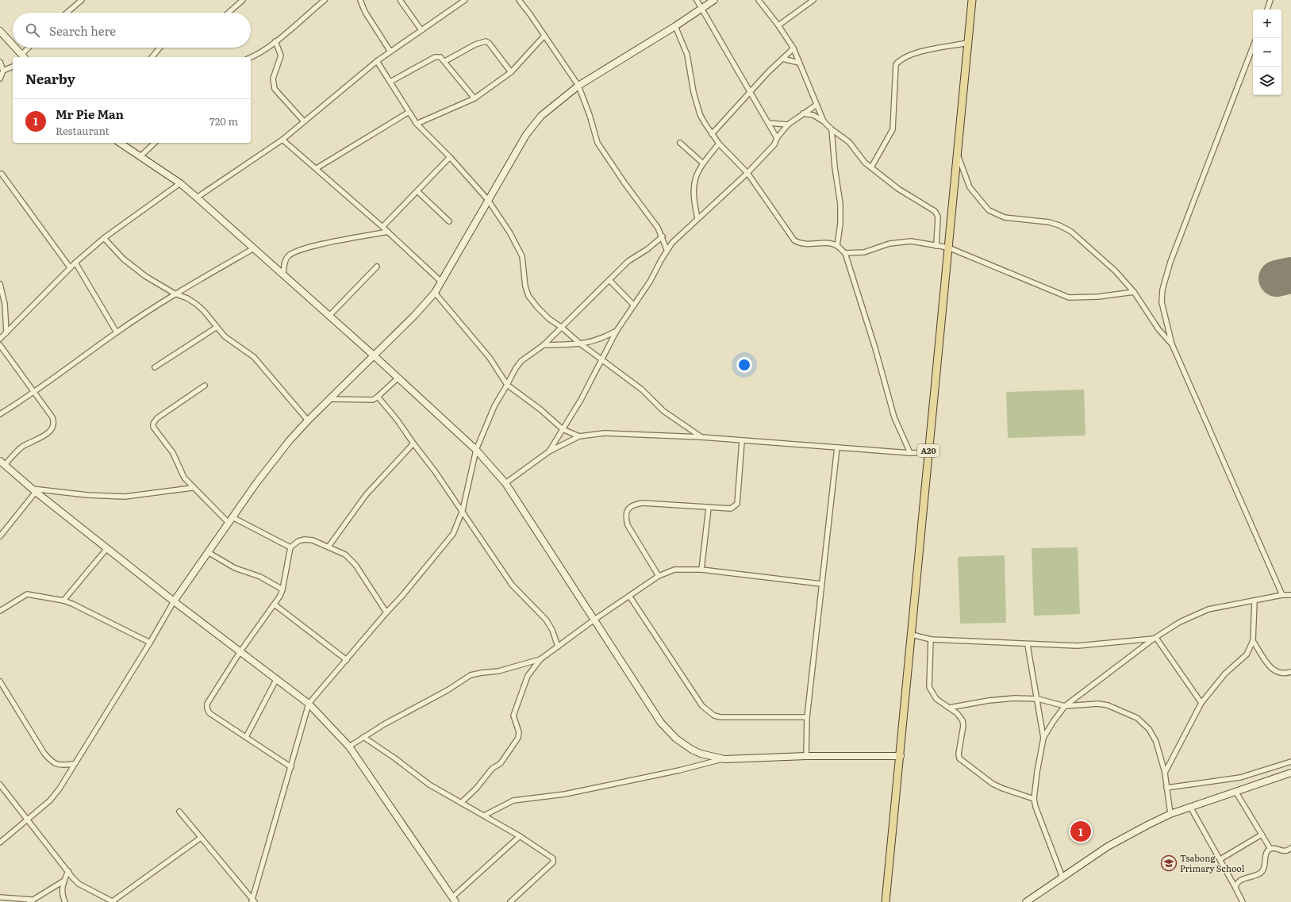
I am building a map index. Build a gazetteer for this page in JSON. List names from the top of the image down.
{
  "streets": {
    "main road": ["A20"]
  },
  "places": {
    "school or university": ["Tsabong Primary School"]
  },
  "page": {
    "map_buttons": ["+", "−"],
    "search": "Search here",
    "heading": "Nearby",
    "list": [
      {
        "mark": "1",
        "name": "Mr Pie Man",
        "note": "Restaurant",
        "value": "720 m"
      }
    ],
    "pins": "1"
  }
}
